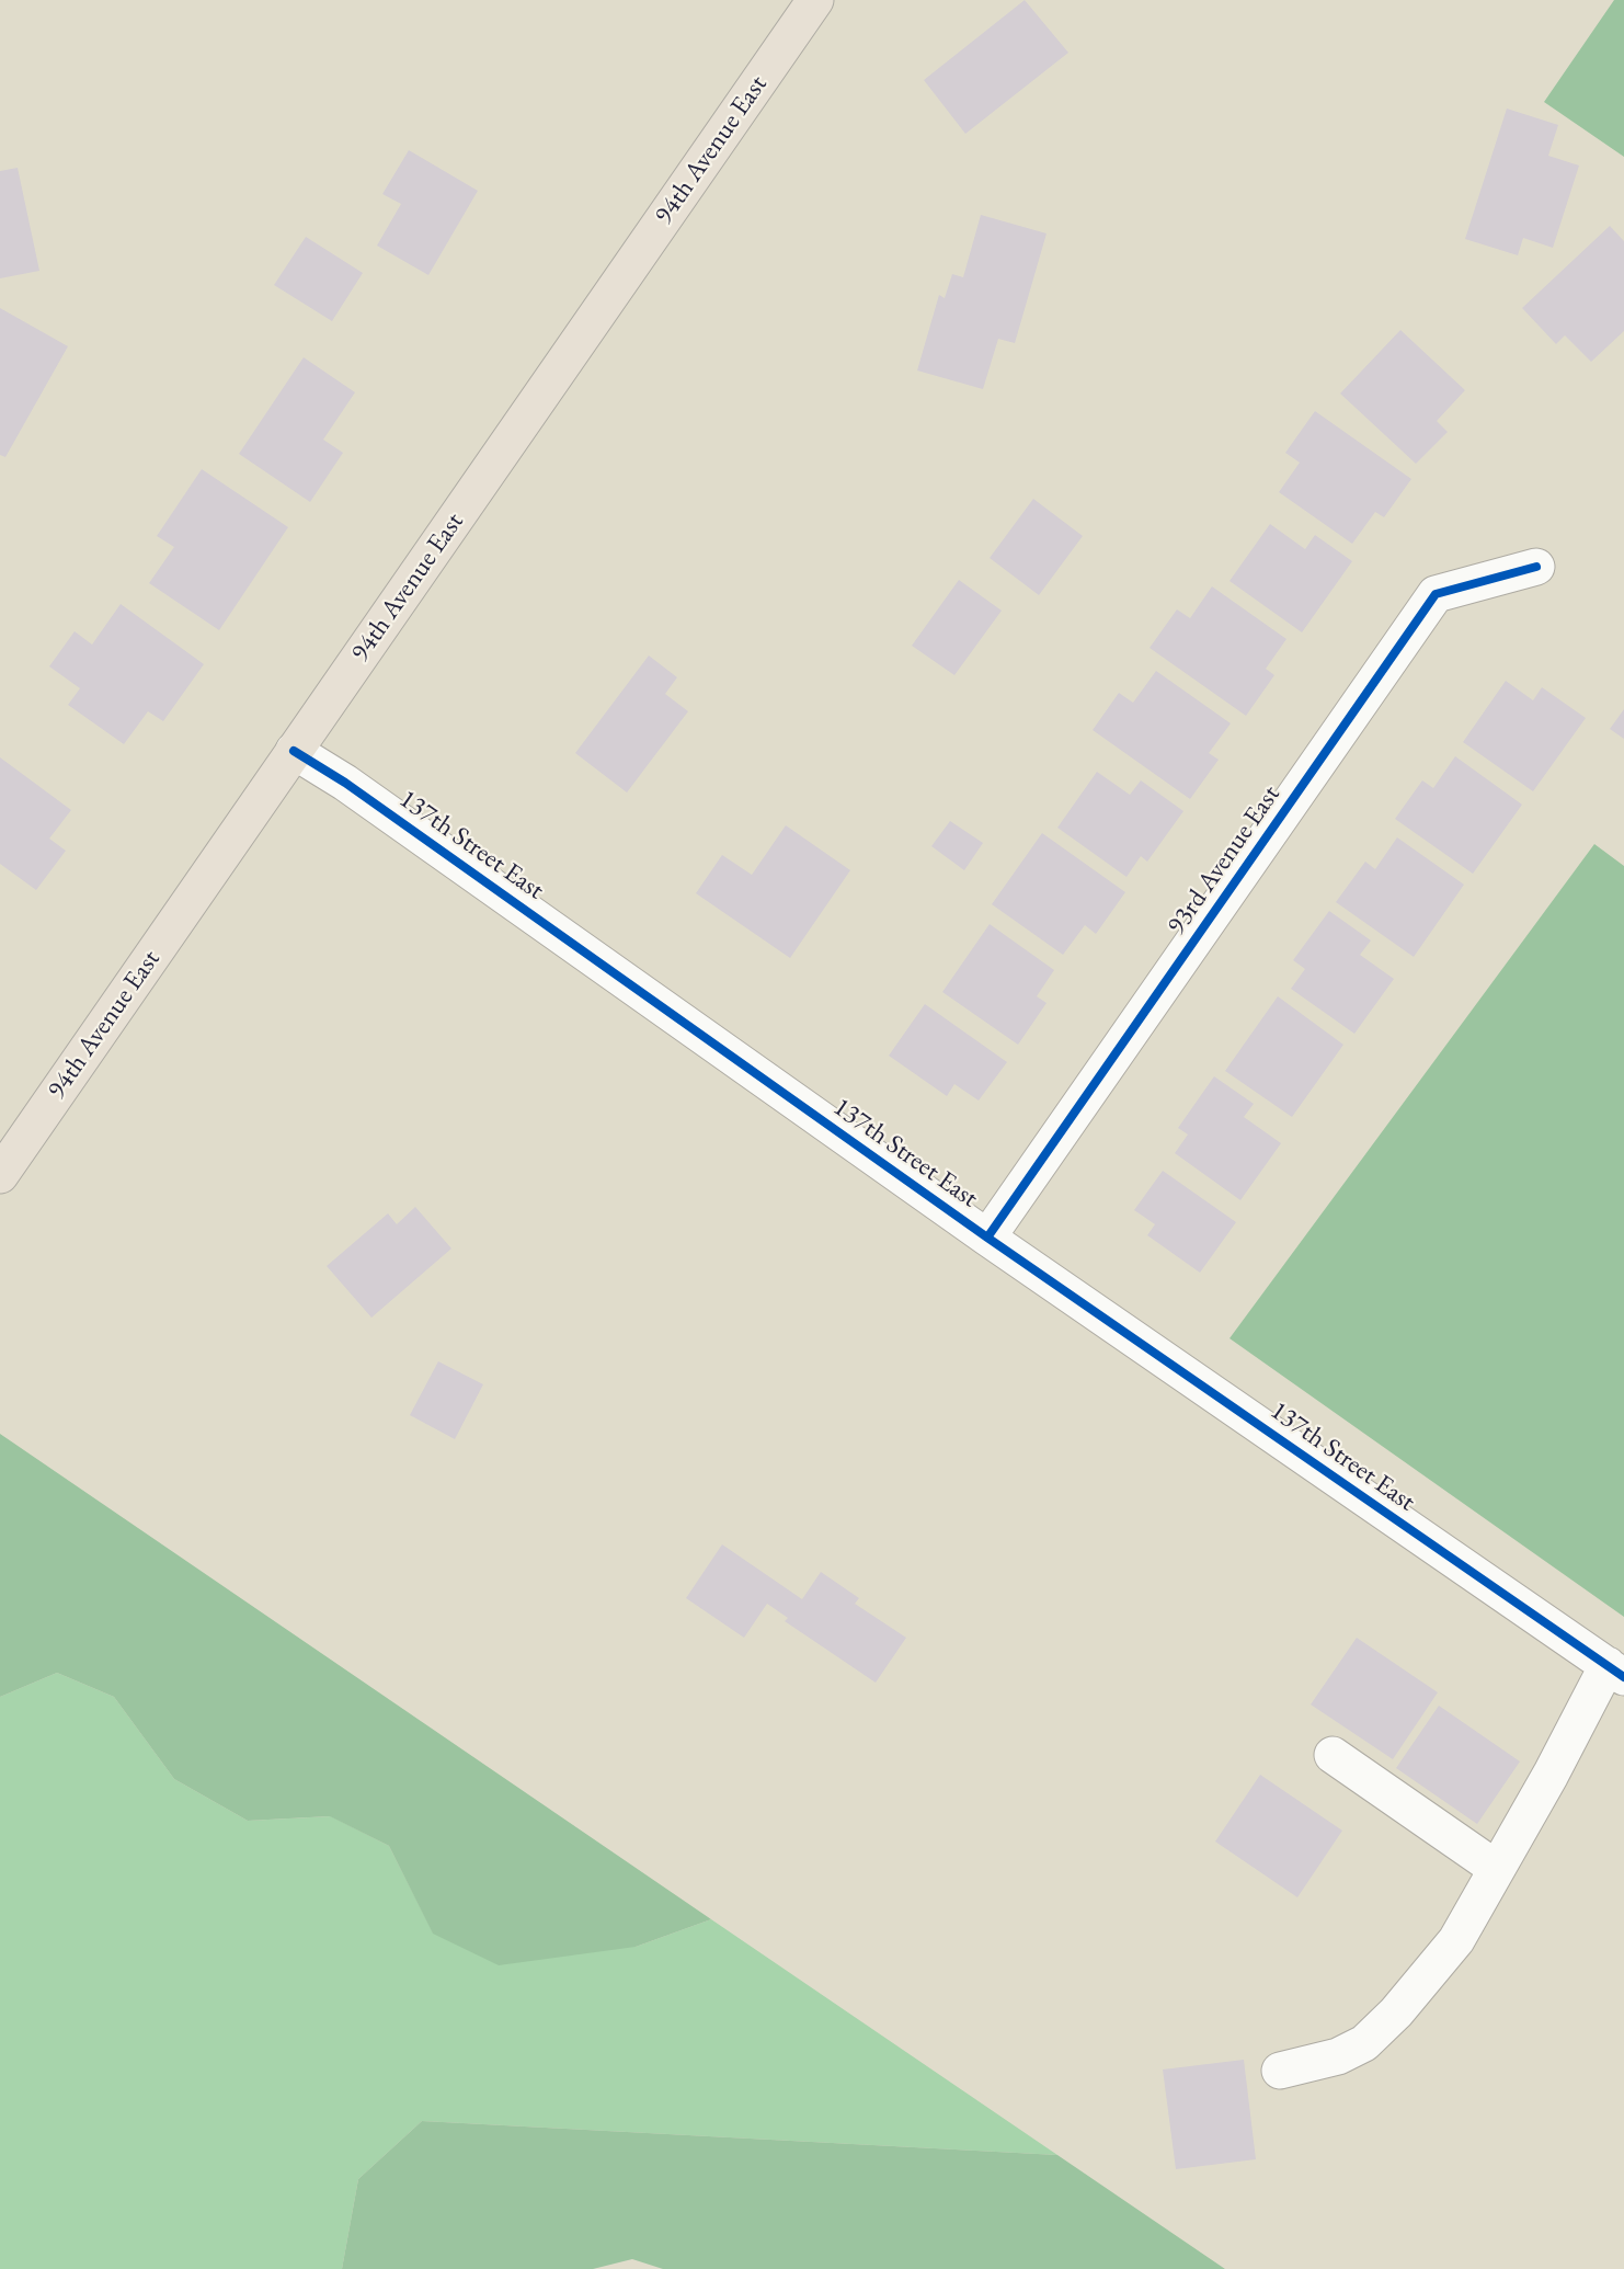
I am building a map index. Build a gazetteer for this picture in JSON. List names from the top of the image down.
{
  "streets": {
    "main road": ["94th Avenue East"],
    "street": ["137th Street East", "93rd Avenue East"]
  },
  "crossings": [
    ["94th Avenue East", "137th Street East"],
    ["137th Street East", "93rd Avenue East"]
  ]
}
